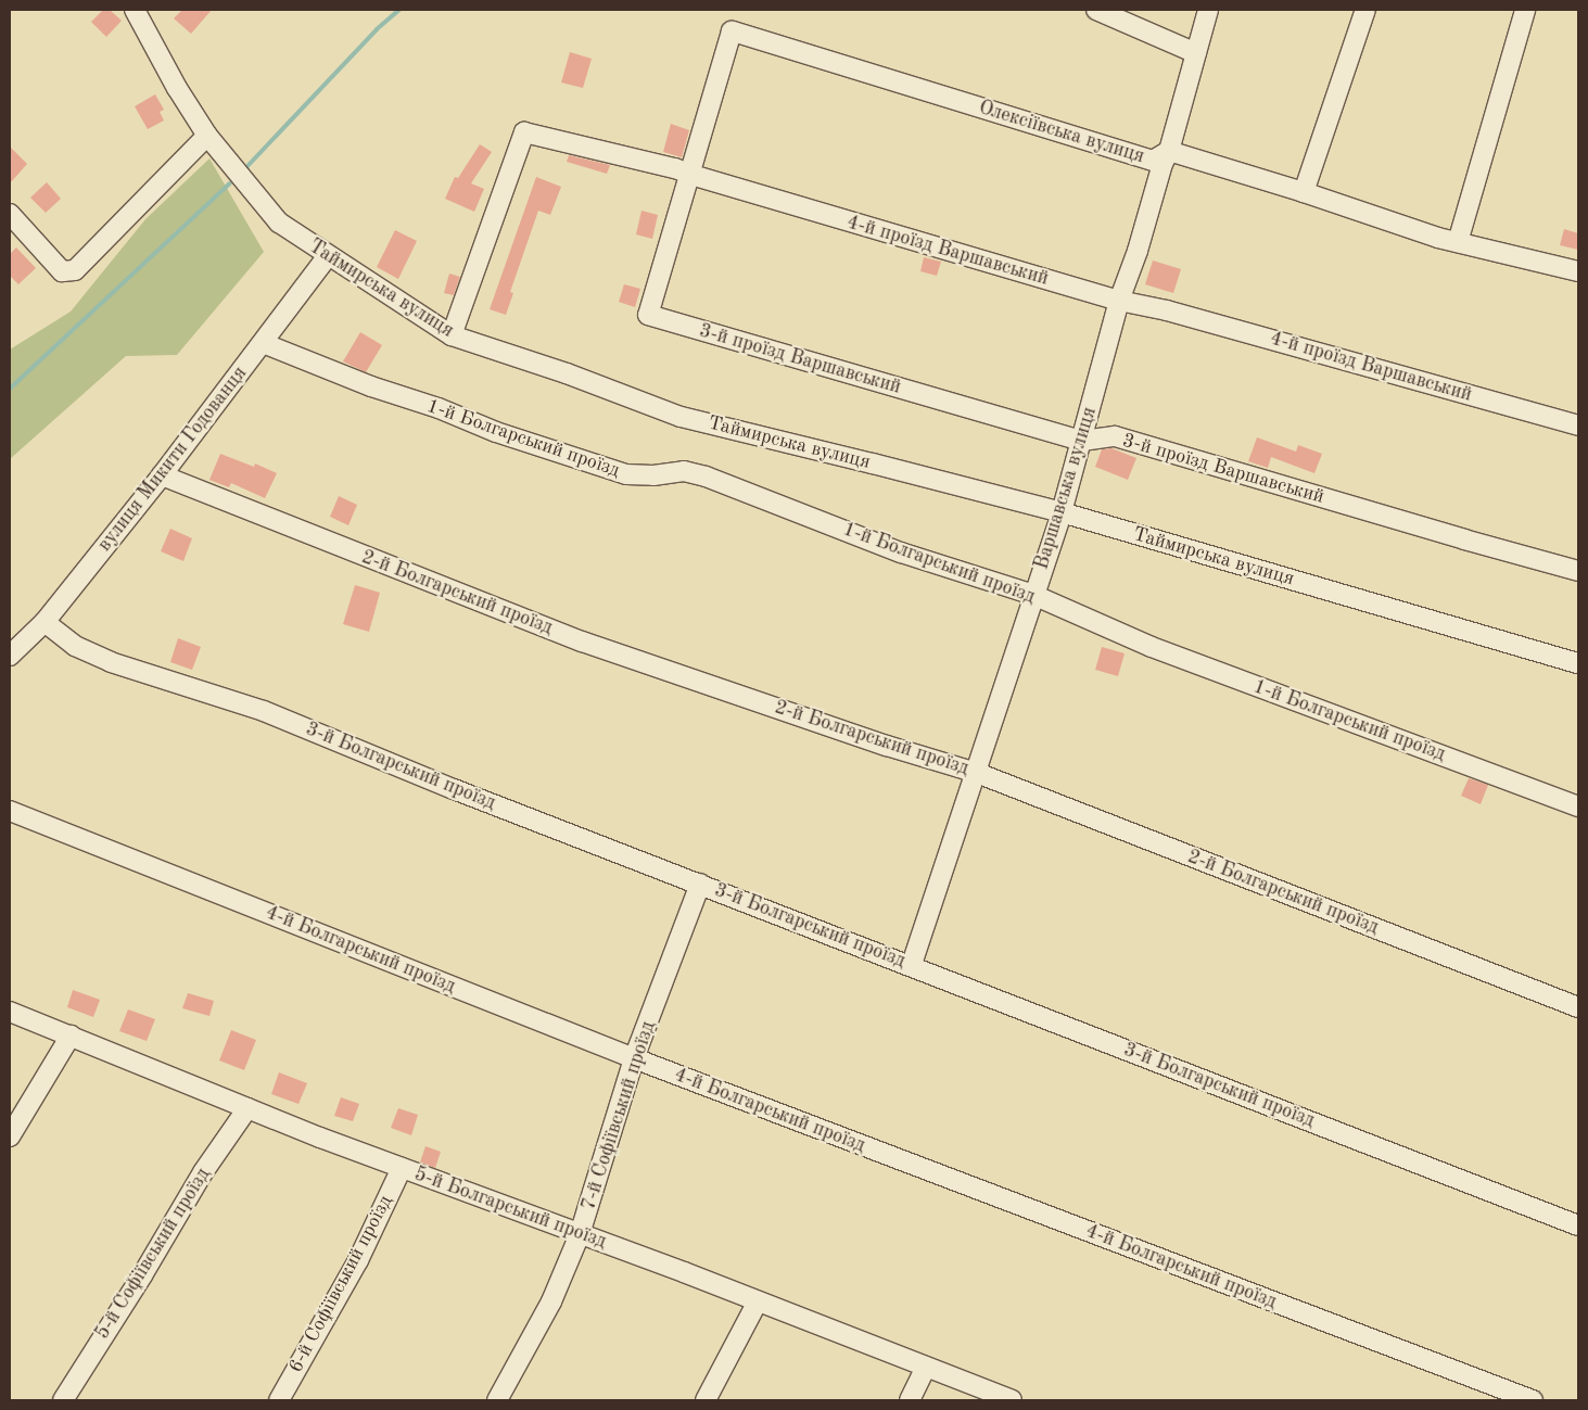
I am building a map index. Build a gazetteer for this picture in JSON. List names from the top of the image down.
{
  "streets": {
    "street": [
      "Олексіївська вулиця",
      "4-й проїзд Варшавський",
      "Таймирська вулиця",
      "3-й проїзд Варшавський",
      "1-й Болгарський проїзд",
      "вулиця Микити Годованця",
      "Варшавська вулиця",
      "2-й Болгарський проїзд",
      "3-й Болгарський проїзд",
      "4-й Болгарський проїзд",
      "7-й Софіївський проїзд",
      "5-й Болгарський проїзд",
      "5-й Софіївський проїзд",
      "6-й Софіївський проїзд"
    ]
  },
  "crossings": [
    ["Олексіївська вулиця", "4-й проїзд Варшавський"],
    ["Олексіївська вулиця", "3-й проїзд Варшавський"],
    ["Олексіївська вулиця", "Варшавська вулиця"],
    ["4-й проїзд Варшавський", "Таймирська вулиця"],
    ["4-й проїзд Варшавський", "3-й проїзд Варшавський"],
    ["4-й проїзд Варшавський", "Варшавська вулиця"],
    ["Таймирська вулиця", "вулиця Микити Годованця"],
    ["Таймирська вулиця", "Варшавська вулиця"],
    ["3-й проїзд Варшавський", "Варшавська вулиця"],
    ["1-й Болгарський проїзд", "вулиця Микити Годованця"],
    ["1-й Болгарський проїзд", "Варшавська вулиця"],
    ["вулиця Микити Годованця", "2-й Болгарський проїзд"],
    ["вулиця Микити Годованця", "3-й Болгарський проїзд"],
    ["Варшавська вулиця", "2-й Болгарський проїзд"],
    ["Варшавська вулиця", "3-й Болгарський проїзд"],
    ["3-й Болгарський проїзд", "7-й Софіївський проїзд"],
    ["4-й Болгарський проїзд", "7-й Софіївський проїзд"],
    ["7-й Софіївський проїзд", "5-й Болгарський проїзд"],
    ["5-й Болгарський проїзд", "5-й Софіївський проїзд"],
    ["5-й Болгарський проїзд", "6-й Софіївський проїзд"]
  ]
}
